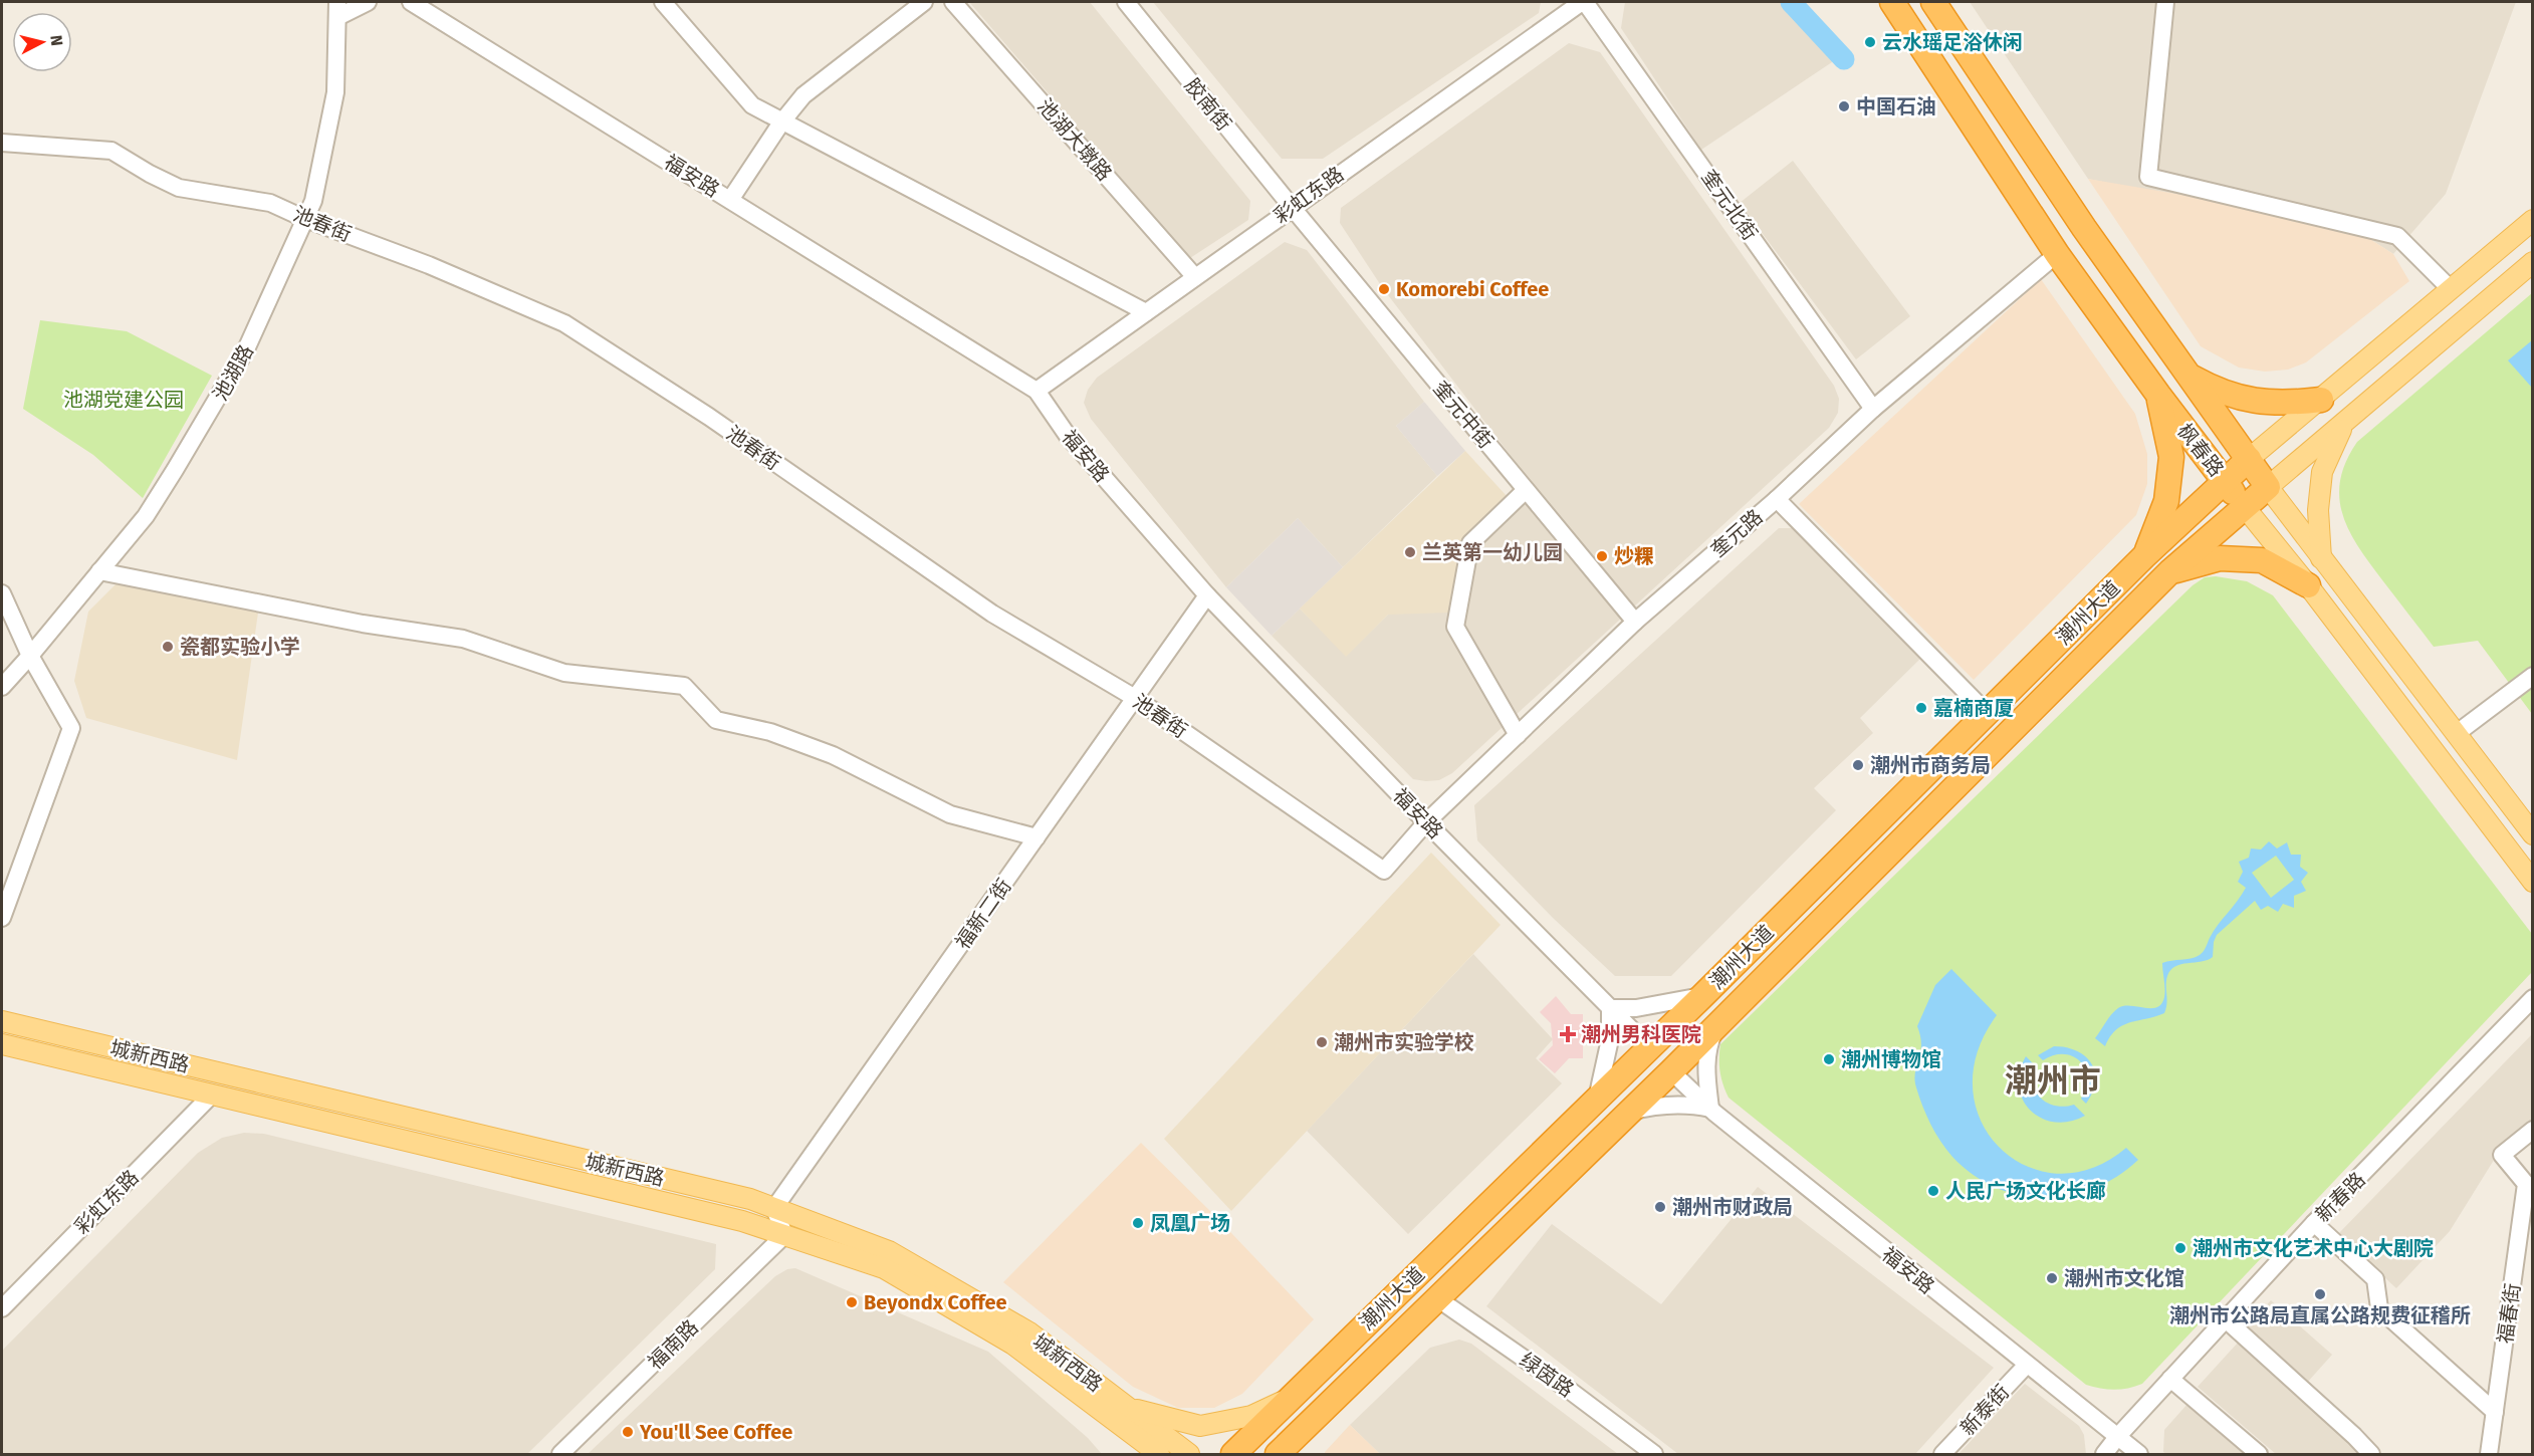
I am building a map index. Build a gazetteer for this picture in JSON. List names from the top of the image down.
{
  "streets": {
    "highway": ["枫春路", "潮州大道"],
    "main road": ["城新西路"],
    "street": [
      "胶南街",
      "池湖大墩路",
      "福安路",
      "彩虹东路",
      "奎元北街",
      "池春街",
      "池湖路",
      "奎元中街",
      "奎元路",
      "福新二街",
      "新春路",
      "福春街",
      "福南路",
      "绿茵路",
      "新泰街"
    ]
  },
  "crossings": [
    ["胶南街", "彩虹东路"],
    ["胶南街", "奎元中街"],
    ["池湖大墩路", "彩虹东路"],
    ["福安路", "彩虹东路"],
    ["福安路", "池春街"],
    ["福安路", "奎元路"],
    ["福安路", "潮州大道"],
    ["福安路", "福新二街"],
    ["福安路", "新春路"],
    ["福安路", "新泰街"],
    ["彩虹东路", "奎元北街"],
    ["彩虹东路", "奎元中街"],
    ["彩虹东路", "城新西路"],
    ["奎元北街", "奎元路"],
    ["池春街", "池湖路"],
    ["池春街", "奎元路"],
    ["池春街", "福新二街"],
    ["奎元中街", "奎元路"],
    ["枫春路", "奎元路"],
    ["枫春路", "潮州大道"],
    ["潮州大道", "绿茵路"],
    ["福新二街", "城新西路"],
    ["城新西路", "福南路"]
  ],
  "districts": ["潮州市"],
  "parks": ["池湖党建公园"],
  "places": {
    "other": [
      "云水瑶足浴休闲",
      "中国石油",
      "Komorebi Coffee",
      "兰英第一幼儿园",
      "炒粿",
      "瓷都实验小学",
      "嘉楠商厦",
      "潮州市商务局",
      "潮州市实验学校",
      "潮州博物馆",
      "人民广场文化长廊",
      "潮州市财政局",
      "凤凰广场",
      "潮州市文化艺术中心大剧院",
      "潮州市文化馆",
      "潮州市公路局直属公路规费征稽所",
      "Beyondx Coffee",
      "You'll See Coffee"
    ],
    "health": ["潮州男科医院"]
  },
  "north": "right"
}
